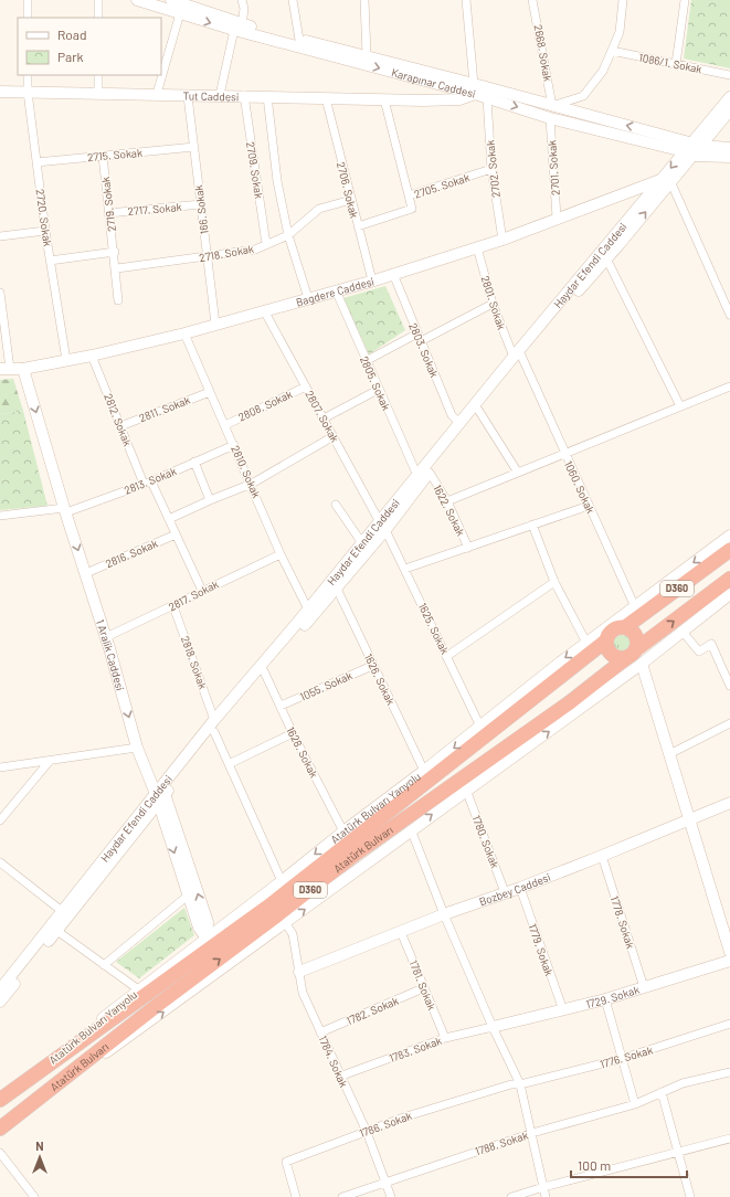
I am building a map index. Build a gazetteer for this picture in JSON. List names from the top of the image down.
{
  "streets": {
    "highway": ["D360", "Atatürk Bulvarı"],
    "main road": [
      "Karapınar Caddesi",
      "Tut Caddesi",
      "Haydar Efendi Caddesi",
      "Bagdere Caddesi",
      "1 Aralik Caddesi",
      "Atatürk Bulvarı Yanyolu",
      "Bozbey Caddesi",
      "1729. Sokak"
    ],
    "street": [
      "2668. Sokak",
      "1086/1. Sokak",
      "2715. Sokak",
      "2701. Sokak",
      "2702. Sokak",
      "2709. Sokak",
      "2705. Sokak",
      "2706. Sokak",
      "2719. Sokak",
      "2717. Sokak",
      "166. Sokak",
      "2720. Sokak",
      "2718. Sokak",
      "2801. Sokak",
      "2803. Sokak",
      "2805. Sokak",
      "2808. Sokak",
      "2811. Sokak",
      "2807. Sokak",
      "2812. Sokak",
      "2810. Sokak",
      "2813. Sokak",
      "1060. Sokak",
      "1622. Sokak",
      "2816. Sokak",
      "2817. Sokak",
      "1625. Sokak",
      "2818. Sokak",
      "1626. Sokak",
      "1055. Sokak",
      "1628. Sokak",
      "1780. Sokak",
      "1778. Sokak",
      "1779. Sokak",
      "1781. Sokak",
      "1782. Sokak",
      "1783. Sokak",
      "1776. Sokak",
      "1784. Sokak",
      "1786. Sokak",
      "1788. Sokak"
    ]
  },
  "crossings": [
    ["2668. Sokak", "Karapınar Caddesi"],
    ["Karapınar Caddesi", "Tut Caddesi"],
    ["Karapınar Caddesi", "2701. Sokak"],
    ["Karapınar Caddesi", "2702. Sokak"],
    ["Karapınar Caddesi", "Haydar Efendi Caddesi"],
    ["Tut Caddesi", "2709. Sokak"],
    ["Tut Caddesi", "2706. Sokak"],
    ["Tut Caddesi", "166. Sokak"],
    ["Tut Caddesi", "2720. Sokak"],
    ["2715. Sokak", "2719. Sokak"],
    ["2715. Sokak", "166. Sokak"],
    ["2715. Sokak", "2720. Sokak"],
    ["2701. Sokak", "Bagdere Caddesi"],
    ["2702. Sokak", "2705. Sokak"],
    ["2702. Sokak", "Bagdere Caddesi"],
    ["2709. Sokak", "2718. Sokak"],
    ["2705. Sokak", "2706. Sokak"],
    ["2706. Sokak", "2718. Sokak"],
    ["2706. Sokak", "Bagdere Caddesi"],
    ["2719. Sokak", "2717. Sokak"],
    ["2719. Sokak", "2718. Sokak"],
    ["2717. Sokak", "166. Sokak"],
    ["166. Sokak", "2718. Sokak"],
    ["166. Sokak", "Bagdere Caddesi"],
    ["2720. Sokak", "Bagdere Caddesi"],
    ["Haydar Efendi Caddesi", "Bagdere Caddesi"],
    ["Haydar Efendi Caddesi", "2801. Sokak"],
    ["Haydar Efendi Caddesi", "2803. Sokak"],
    ["Haydar Efendi Caddesi", "2805. Sokak"],
    ["Haydar Efendi Caddesi", "2807. Sokak"],
    ["Haydar Efendi Caddesi", "2810. Sokak"],
    ["Haydar Efendi Caddesi", "1060. Sokak"],
    ["Haydar Efendi Caddesi", "1622. Sokak"],
    ["Haydar Efendi Caddesi", "1625. Sokak"],
    ["Haydar Efendi Caddesi", "1 Aralik Caddesi"],
    ["Haydar Efendi Caddesi", "2818. Sokak"],
    ["Haydar Efendi Caddesi", "1626. Sokak"],
    ["Haydar Efendi Caddesi", "1628. Sokak"],
    ["Bagdere Caddesi", "2801. Sokak"],
    ["Bagdere Caddesi", "2803. Sokak"],
    ["Bagdere Caddesi", "2805. Sokak"],
    ["Bagdere Caddesi", "2807. Sokak"],
    ["Bagdere Caddesi", "2812. Sokak"],
    ["Bagdere Caddesi", "2810. Sokak"],
    ["Bagdere Caddesi", "1 Aralik Caddesi"],
    ["2801. Sokak", "1060. Sokak"],
    ["2808. Sokak", "2807. Sokak"],
    ["2808. Sokak", "2810. Sokak"],
    ["2811. Sokak", "2812. Sokak"],
    ["2811. Sokak", "2810. Sokak"],
    ["2807. Sokak", "1625. Sokak"],
    ["2812. Sokak", "2813. Sokak"],
    ["2812. Sokak", "2816. Sokak"],
    ["2812. Sokak", "2817. Sokak"],
    ["2810. Sokak", "2813. Sokak"],
    ["2810. Sokak", "2817. Sokak"],
    ["2813. Sokak", "1 Aralik Caddesi"],
    ["1060. Sokak", "D360"],
    ["1060. Sokak", "Atatürk Bulvarı Yanyolu"],
    ["2816. Sokak", "1 Aralik Caddesi"],
    ["D360", "Atatürk Bulvarı Yanyolu"],
    ["D360", "Atatürk Bulvarı"],
    ["2817. Sokak", "1 Aralik Caddesi"],
    ["2817. Sokak", "2818. Sokak"],
    ["1625. Sokak", "Atatürk Bulvarı Yanyolu"],
    ["1 Aralik Caddesi", "Atatürk Bulvarı Yanyolu"],
    ["1626. Sokak", "1055. Sokak"],
    ["1626. Sokak", "Atatürk Bulvarı Yanyolu"],
    ["1055. Sokak", "1628. Sokak"],
    ["1628. Sokak", "Atatürk Bulvarı Yanyolu"],
    ["1628. Sokak", "Atatürk Bulvarı"],
    ["Atatürk Bulvarı Yanyolu", "Atatürk Bulvarı"],
    ["1780. Sokak", "Bozbey Caddesi"],
    ["Atatürk Bulvarı", "1784. Sokak"],
    ["Bozbey Caddesi", "1778. Sokak"],
    ["Bozbey Caddesi", "1779. Sokak"],
    ["Bozbey Caddesi", "1781. Sokak"],
    ["Bozbey Caddesi", "1784. Sokak"],
    ["1778. Sokak", "1729. Sokak"],
    ["1779. Sokak", "1729. Sokak"],
    ["1781. Sokak", "1782. Sokak"],
    ["1781. Sokak", "1783. Sokak"],
    ["1729. Sokak", "1783. Sokak"],
    ["1782. Sokak", "1784. Sokak"],
    ["1783. Sokak", "1784. Sokak"],
    ["1776. Sokak", "1786. Sokak"],
    ["1784. Sokak", "1786. Sokak"],
    ["1784. Sokak", "1788. Sokak"]
  ],
  "one_way": ["1 Aralik Caddesi"],
  "legend": ["Road", "Park"],
  "scale_bar": "100 m",
  "north": "top"
}
